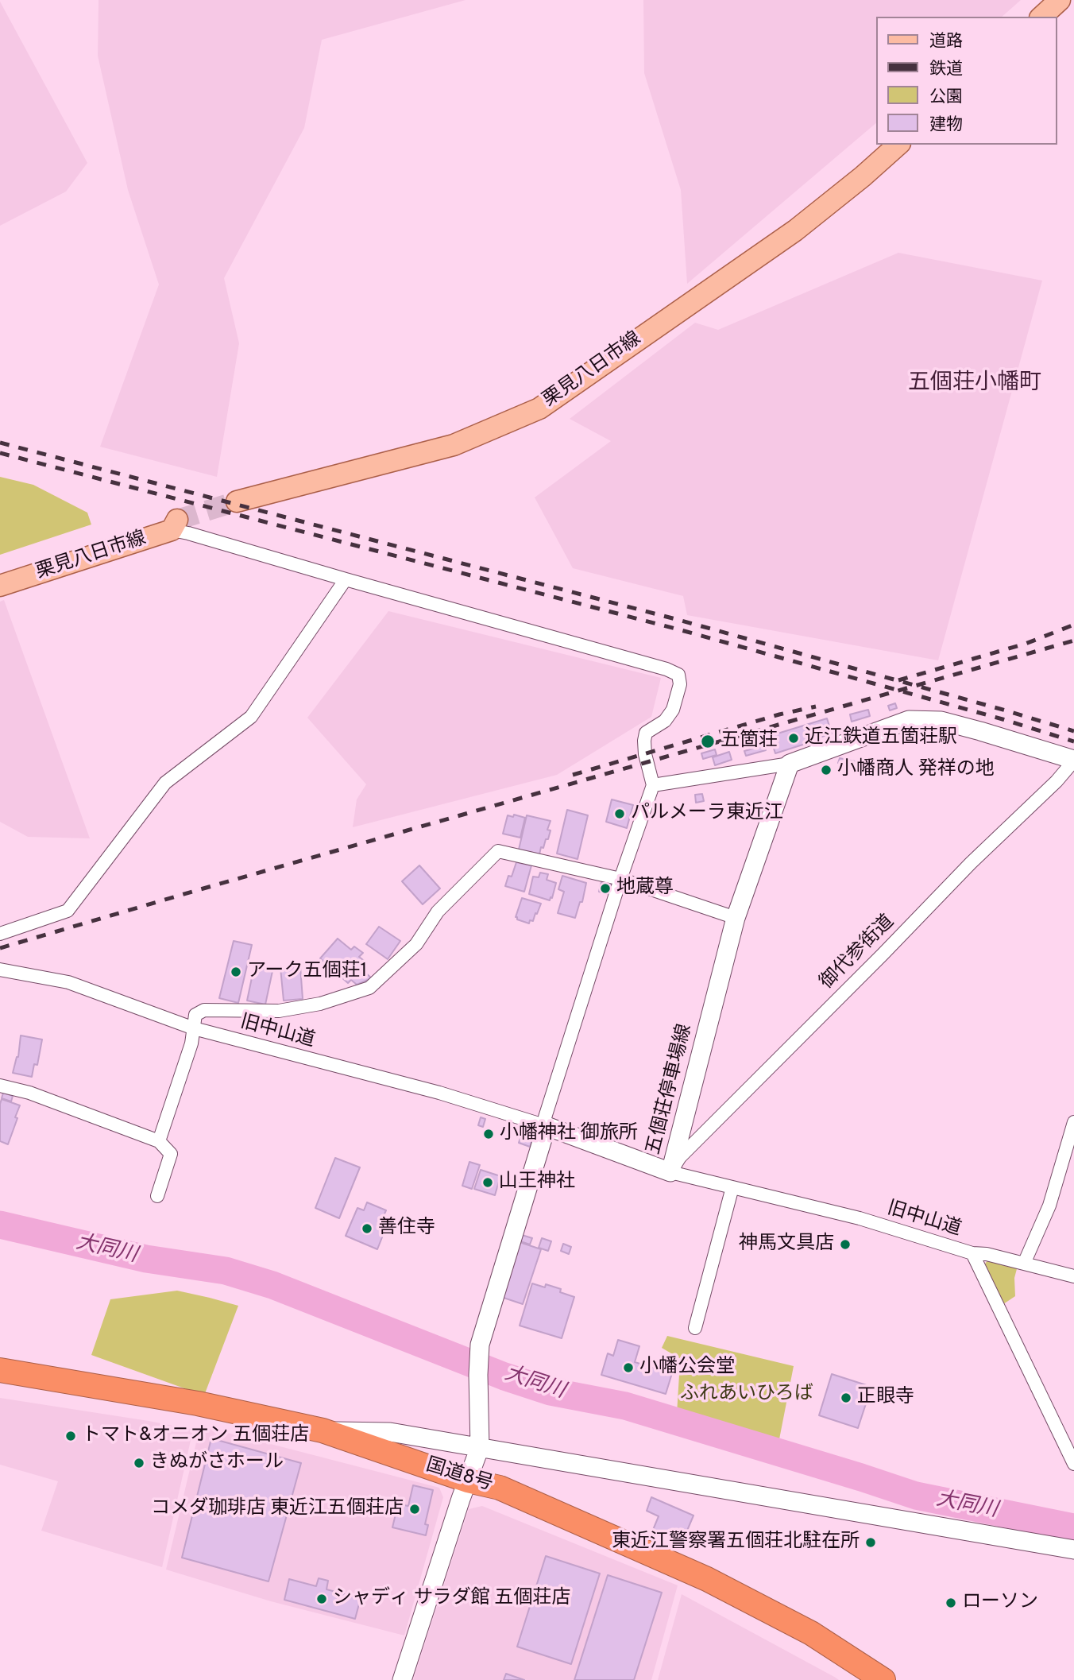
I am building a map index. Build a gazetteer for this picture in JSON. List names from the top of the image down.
{
  "streets": {
    "highway": ["国道8号"],
    "main road": ["栗見八日市線"],
    "street": ["御代参街道", "旧中山道", "五個荘停車場線"]
  },
  "crossings": [
    ["御代参街道", "旧中山道"],
    ["御代参街道", "五個荘停車場線"],
    ["旧中山道", "五個荘停車場線"]
  ],
  "districts": ["五個荘小幡町"],
  "water": ["大同川"],
  "parks": ["ふれあいひろば"],
  "places": [
    "近江鉄道五箇荘駅",
    "五箇荘",
    "小幡商人 発祥の地",
    "パルメーラ東近江",
    "地蔵尊",
    "アーク五個荘1",
    "小幡神社 御旅所",
    "山王神社",
    "善住寺",
    "神馬文具店",
    "小幡公会堂",
    "正眼寺",
    "トマト&オニオン 五個荘店",
    "きぬがさホール",
    "コメダ珈琲店 東近江五個荘店",
    "東近江警察署五個荘北駐在所",
    "シャディ サラダ館 五個荘店",
    "ローソン"
  ],
  "legend": [
    "道路",
    "鉄道",
    "公園",
    "建物"
  ]
}
